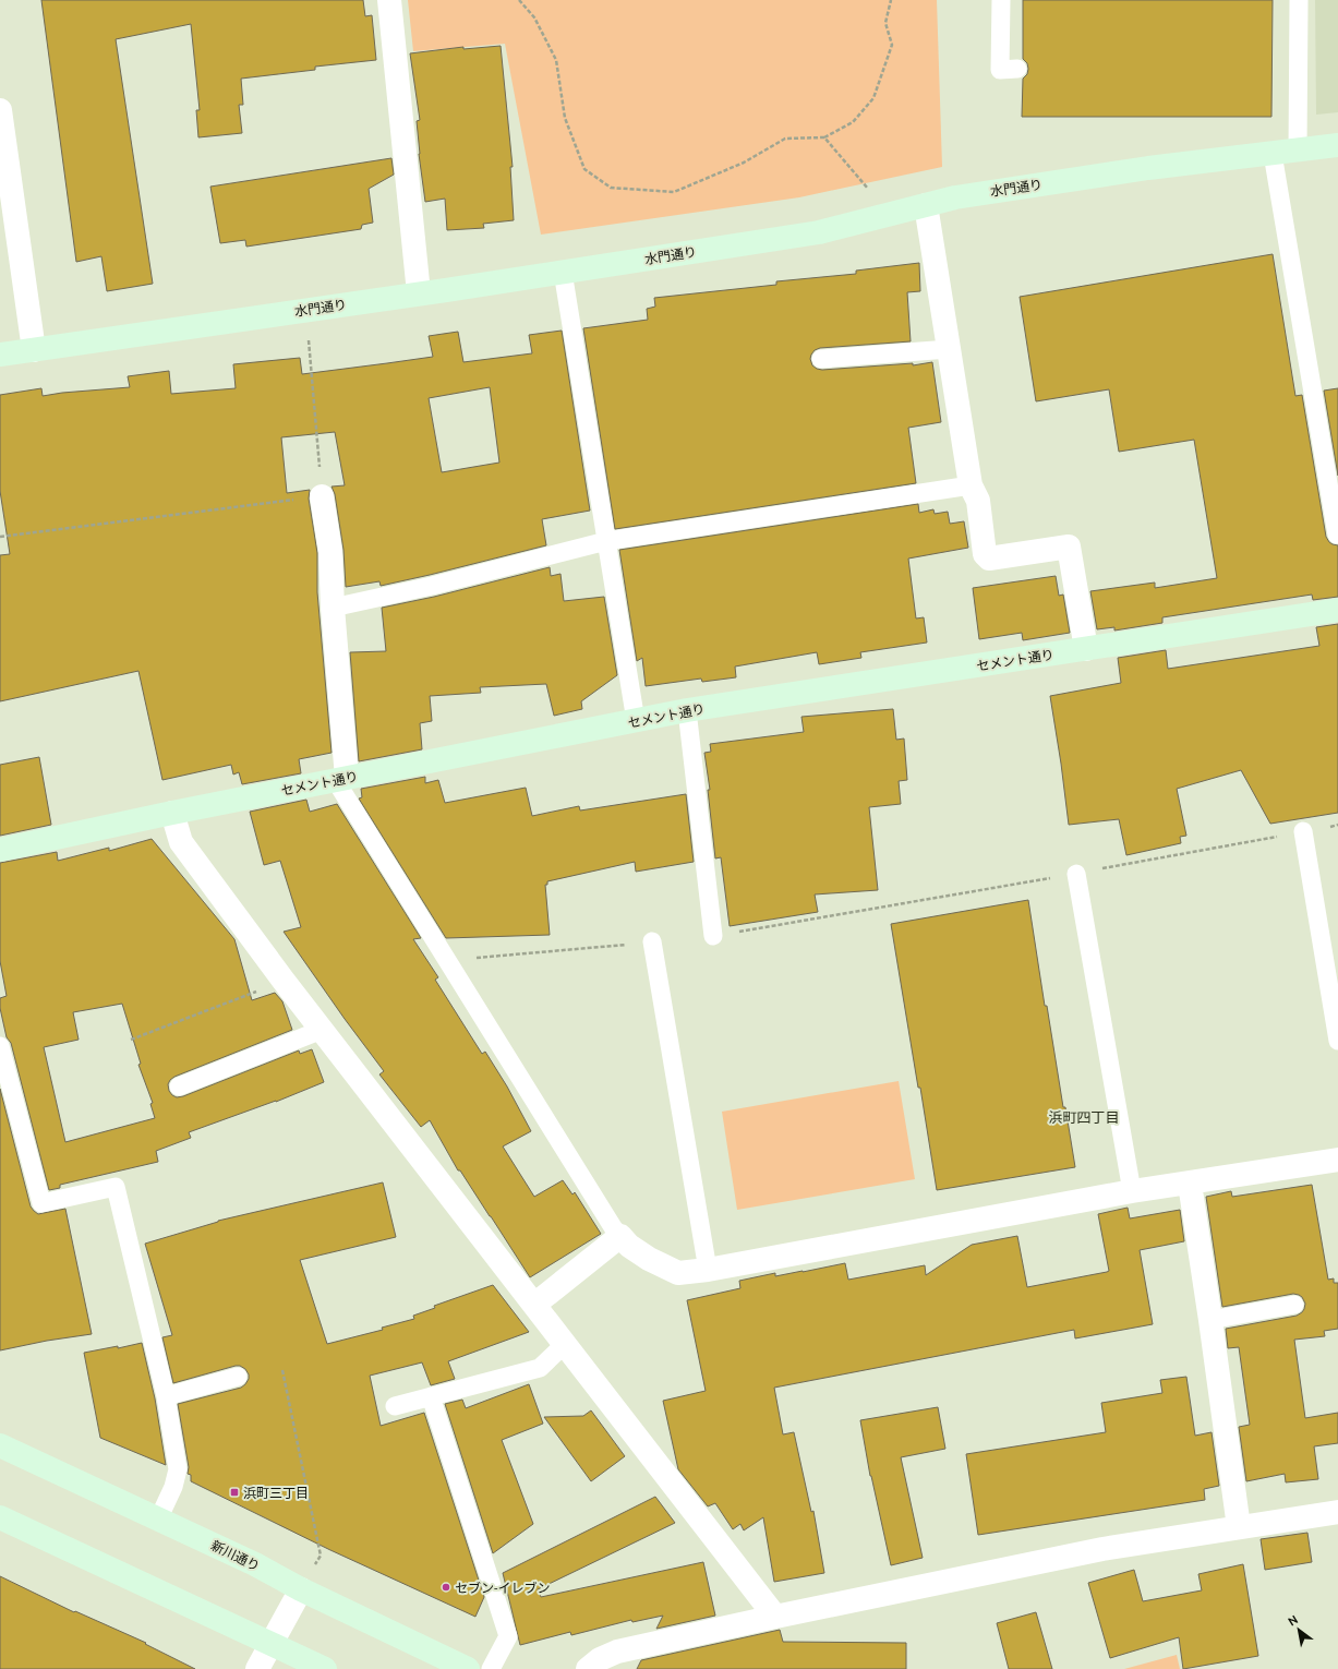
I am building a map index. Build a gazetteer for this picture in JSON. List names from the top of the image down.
{
  "streets": {
    "street": ["水門通り", "セメント通り", "新川通り"]
  },
  "districts": ["浜町四丁目"],
  "places": {
    "transit": ["浜町三丁目"],
    "other": ["セブン-イレブン"]
  },
  "north": "top left"
}
